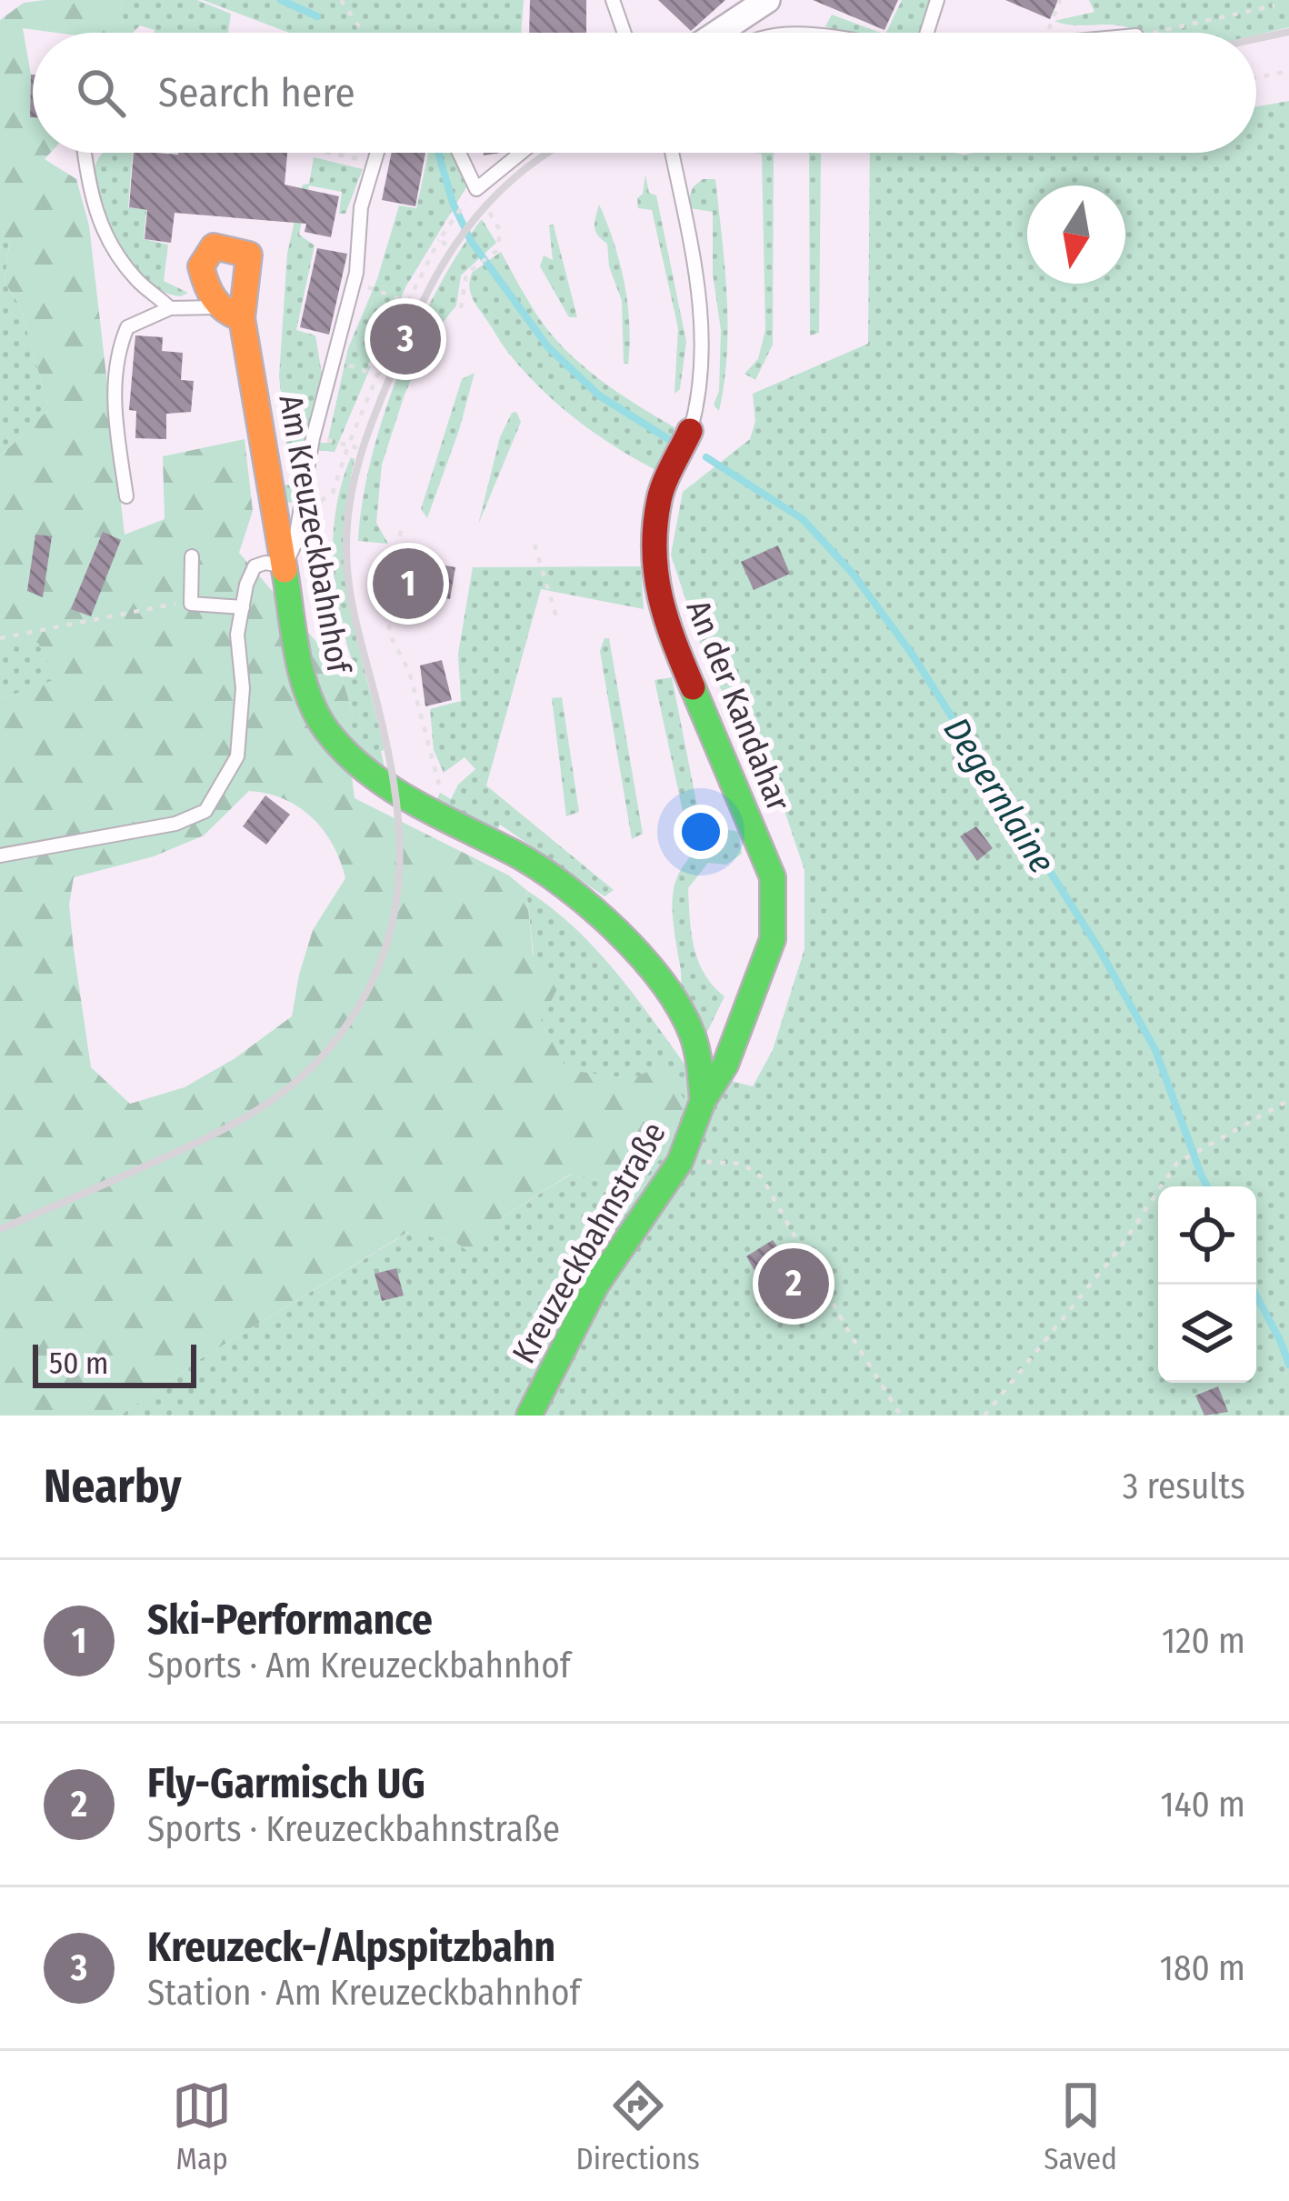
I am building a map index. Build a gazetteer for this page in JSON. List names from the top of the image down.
{
  "streets": {
    "street": ["Am Kreuzeckbahnhof", "An der Kandahar", "Kreuzeckbahnstraße"]
  },
  "crossings": [
    ["Am Kreuzeckbahnhof", "An der Kandahar"],
    ["Am Kreuzeckbahnhof", "Kreuzeckbahnstraße"],
    ["An der Kandahar", "Kreuzeckbahnstraße"]
  ],
  "water": ["Degernlaine"],
  "scale_bar": "50 m",
  "north": "bottom",
  "page": {
    "search": "Search here",
    "pins": ["3", "1", "2"],
    "scale": "50 m",
    "heading": ["Nearby", "3 results"],
    "list": [
      {
        "mark": "1",
        "name": "Ski-Performance",
        "note": "Sports · Am Kreuzeckbahnhof",
        "value": "120 m"
      },
      {
        "mark": "2",
        "name": "Fly-Garmisch UG",
        "note": "Sports · Kreuzeckbahnstraße",
        "value": "140 m"
      },
      {
        "mark": "3",
        "name": "Kreuzeck-/Alpspitzbahn",
        "note": "Station · Am Kreuzeckbahnhof",
        "value": "180 m"
      }
    ],
    "nav": ["Map", "Directions", "Saved"]
  }
}
